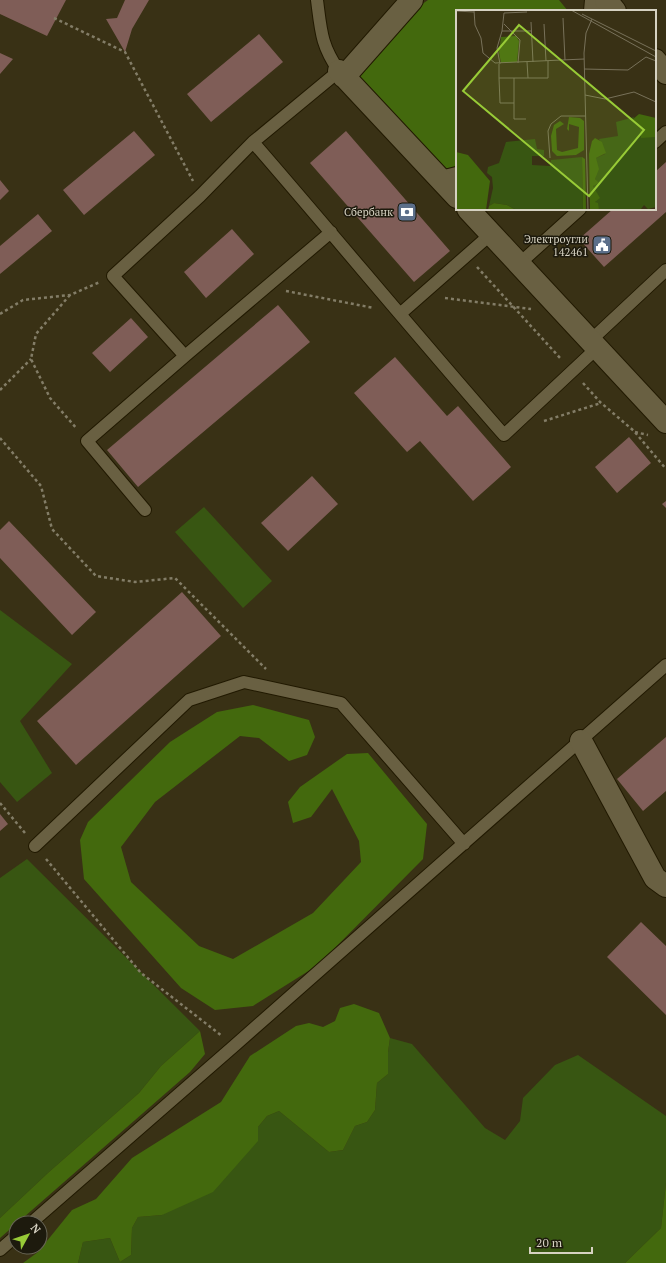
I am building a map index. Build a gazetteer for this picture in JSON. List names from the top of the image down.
{
  "places": {
    "bank": ["Сбербанк"],
    "public building": ["Электроугли 142461"]
  },
  "scale_bar": "20 m",
  "north": "top right"
}
